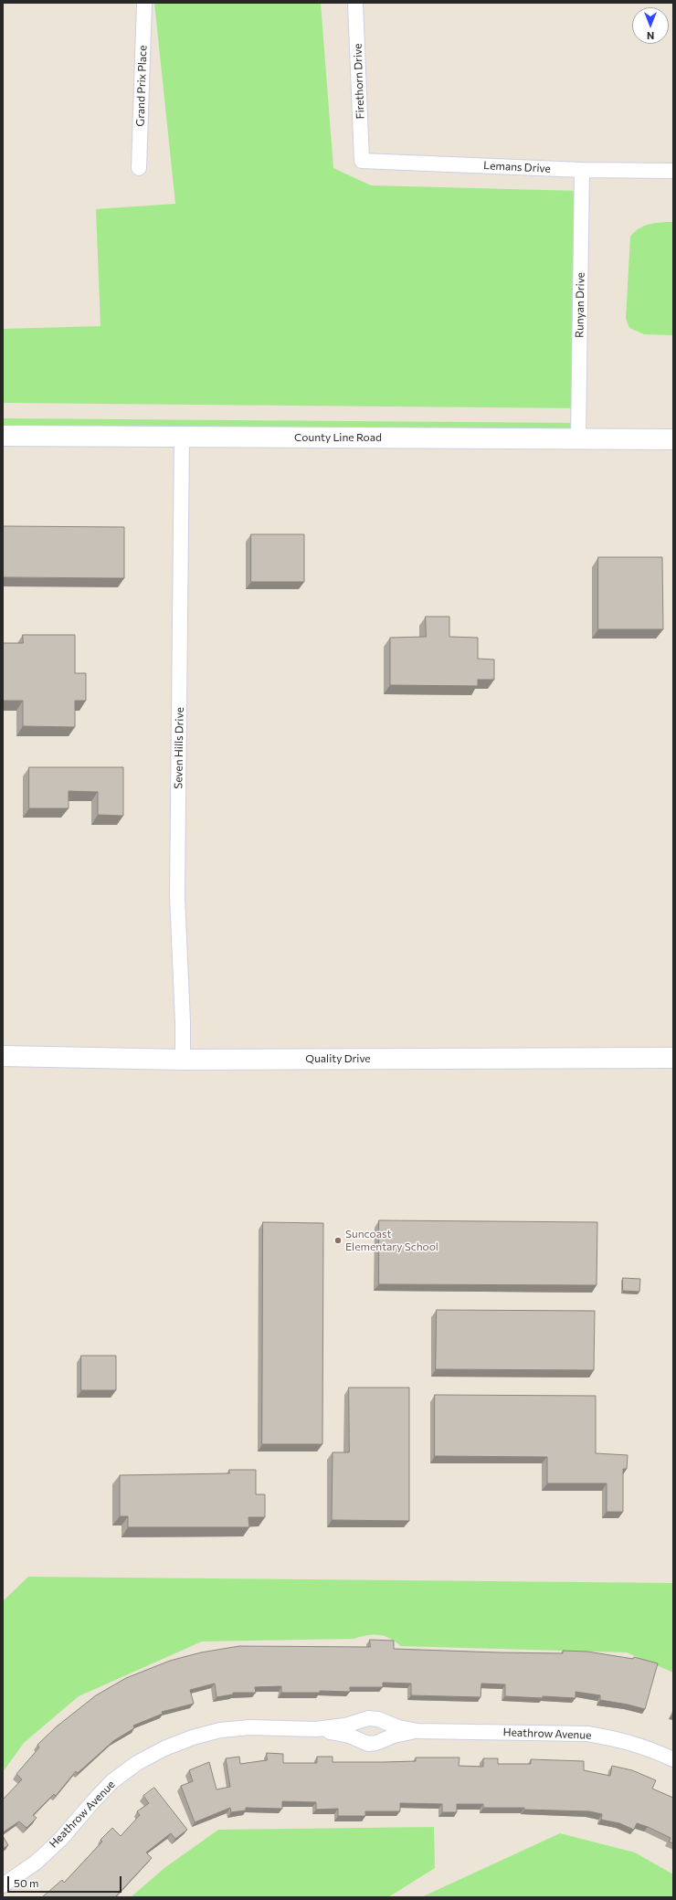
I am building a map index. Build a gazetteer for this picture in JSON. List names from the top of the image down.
{
  "streets": {
    "main road": ["County Line Road", "Quality Drive"],
    "street": [
      "Firethorn Drive",
      "Grand Prix Place",
      "Lemans Drive",
      "Runyan Drive",
      "Seven Hills Drive",
      "Heathrow Avenue"
    ]
  },
  "crossings": [
    ["Firethorn Drive", "Lemans Drive"],
    ["Lemans Drive", "Runyan Drive"],
    ["Runyan Drive", "County Line Road"],
    ["County Line Road", "Seven Hills Drive"],
    ["Seven Hills Drive", "Quality Drive"]
  ],
  "places": ["Suncoast Elementary School"],
  "scale_bar": "50 m",
  "north": "bottom"
}
